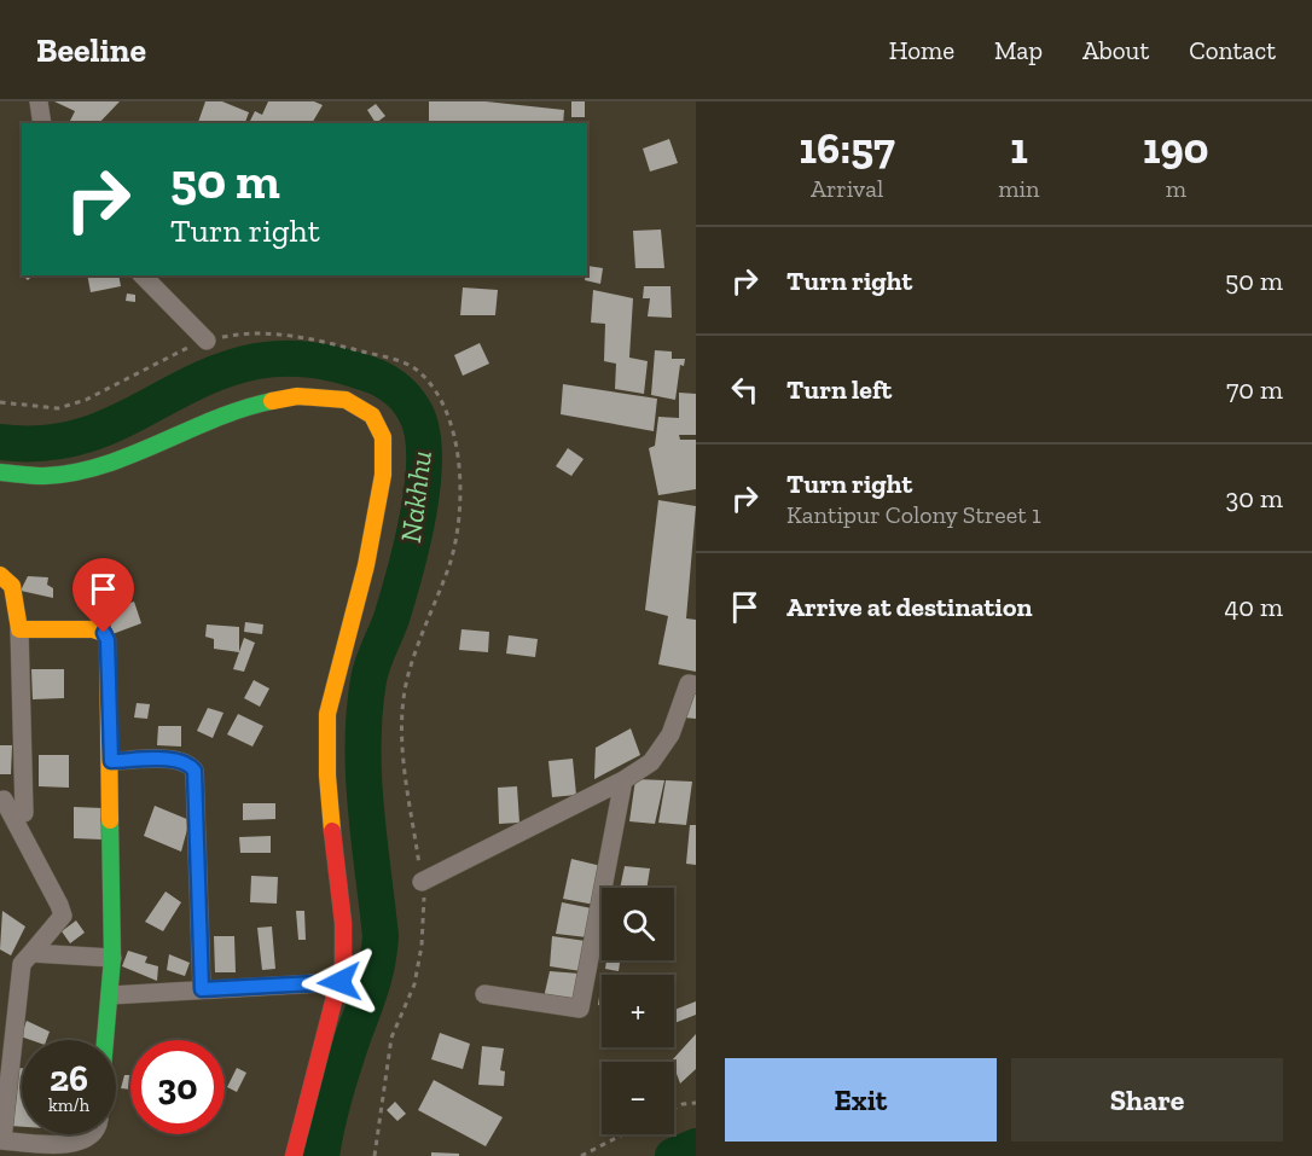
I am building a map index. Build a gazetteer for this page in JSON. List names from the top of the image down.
{
  "water": ["Nakhhu"],
  "page": {
    "header": "Beeline",
    "nav": [
      "Home",
      "Map",
      "About",
      "Contact"
    ],
    "eta": [
      "16:57",
      "Arrival",
      "1",
      "min",
      "190",
      "m"
    ],
    "turn": ["50 m", "Turn right"],
    "list": [
      {
        "name": "Turn right",
        "value": "50 m"
      },
      {
        "name": "Turn left",
        "value": "70 m"
      },
      {
        "name": "Turn right",
        "note": "Kantipur Colony Street 1",
        "value": "30 m"
      },
      {
        "name": "Arrive at destination",
        "value": "40 m"
      }
    ],
    "map_buttons": ["+", "−"],
    "speed": "26 km/h",
    "limit": "30",
    "buttons": ["Exit", "Share"]
  }
}
